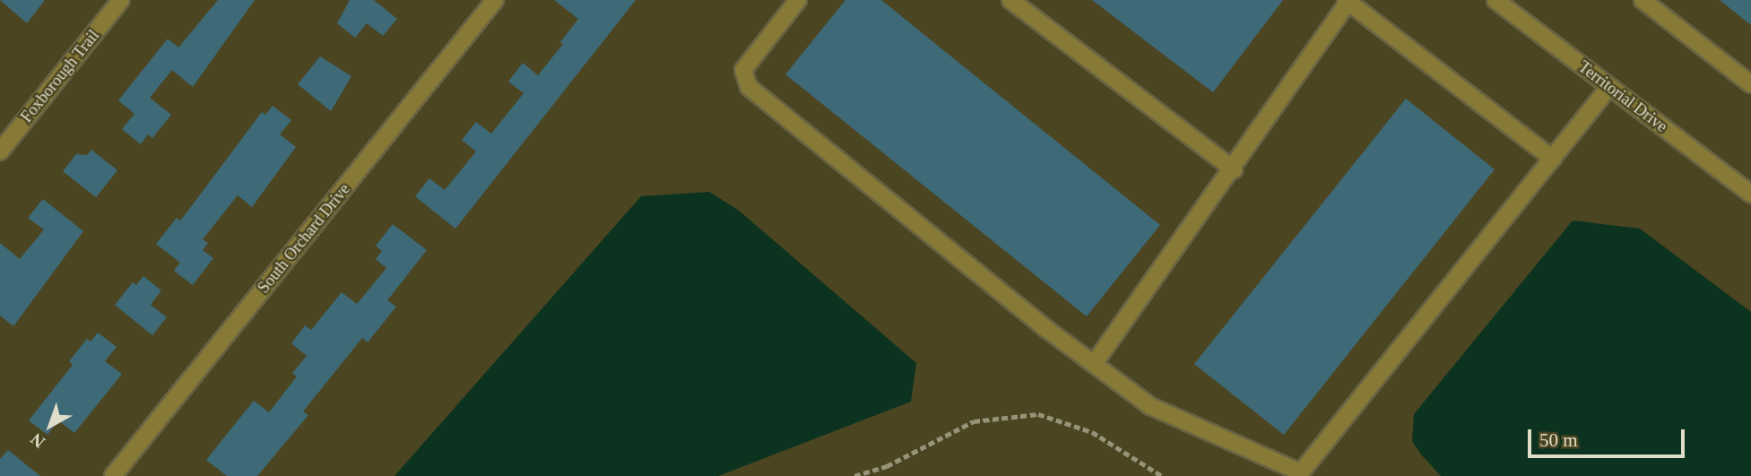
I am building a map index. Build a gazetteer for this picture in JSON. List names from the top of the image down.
{
  "streets": {
    "street": ["Foxborough Trail", "Territorial Drive", "South Orchard Drive"]
  },
  "scale_bar": "50 m",
  "north": "bottom left"
}
